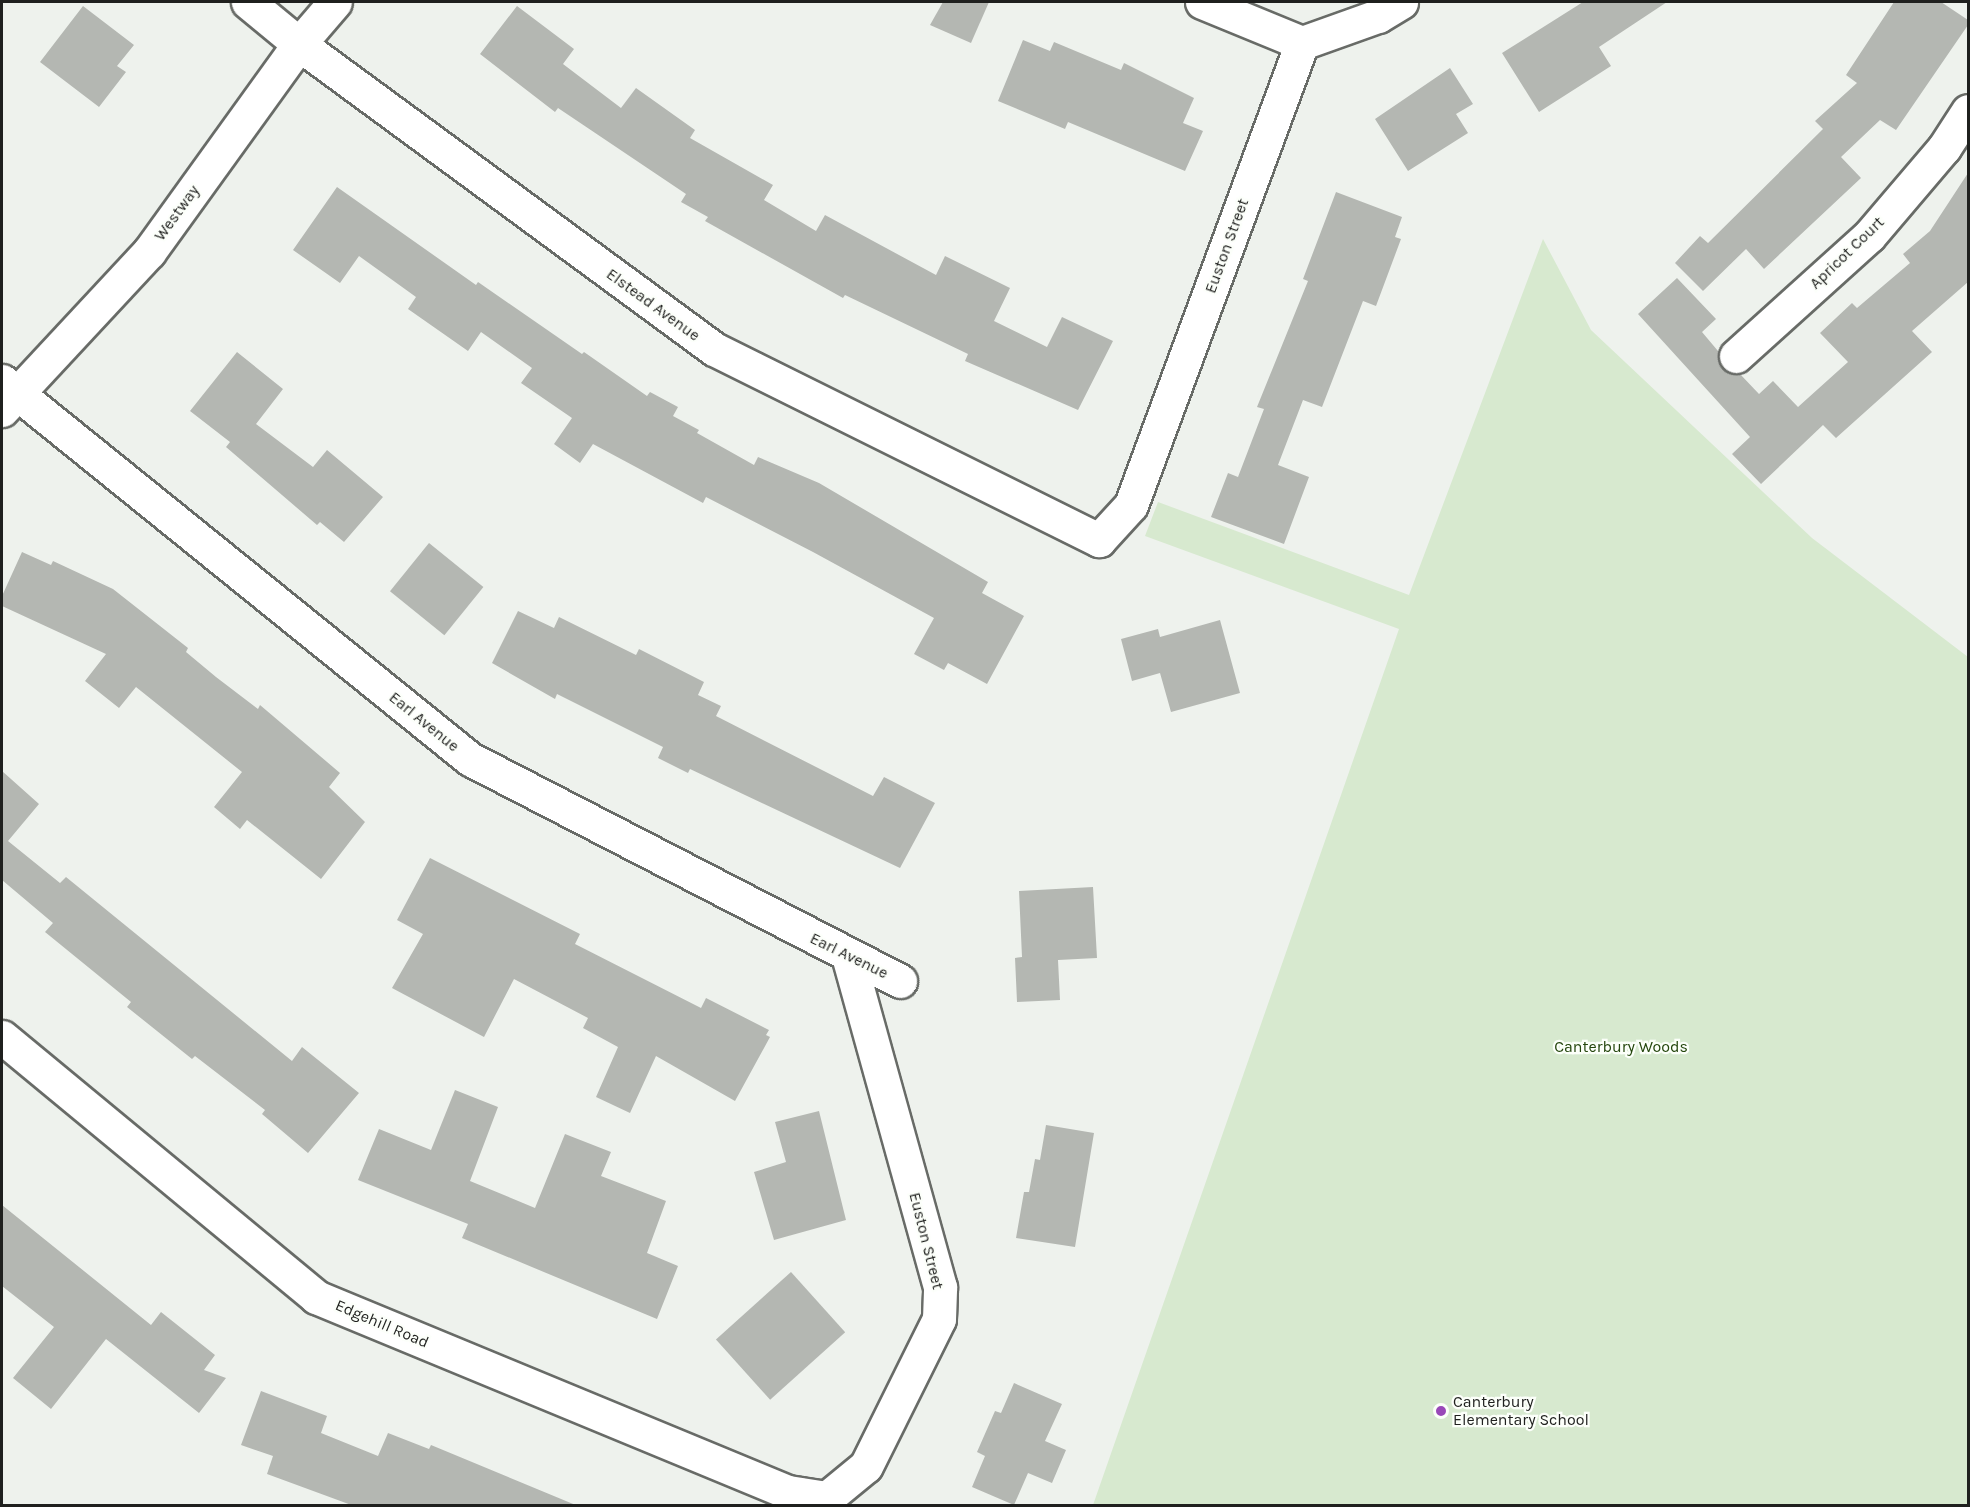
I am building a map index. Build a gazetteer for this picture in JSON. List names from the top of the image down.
{
  "streets": {
    "street": [
      "Westway",
      "Euston Street",
      "Apricot Court",
      "Elstead Avenue",
      "Earl Avenue",
      "Edgehill Road"
    ]
  },
  "crossings": [
    ["Westway", "Elstead Avenue"],
    ["Westway", "Earl Avenue"],
    ["Euston Street", "Elstead Avenue"],
    ["Euston Street", "Earl Avenue"],
    ["Euston Street", "Edgehill Road"]
  ],
  "parks": ["Canterbury Woods"],
  "places": ["Canterbury Elementary School"]
}
